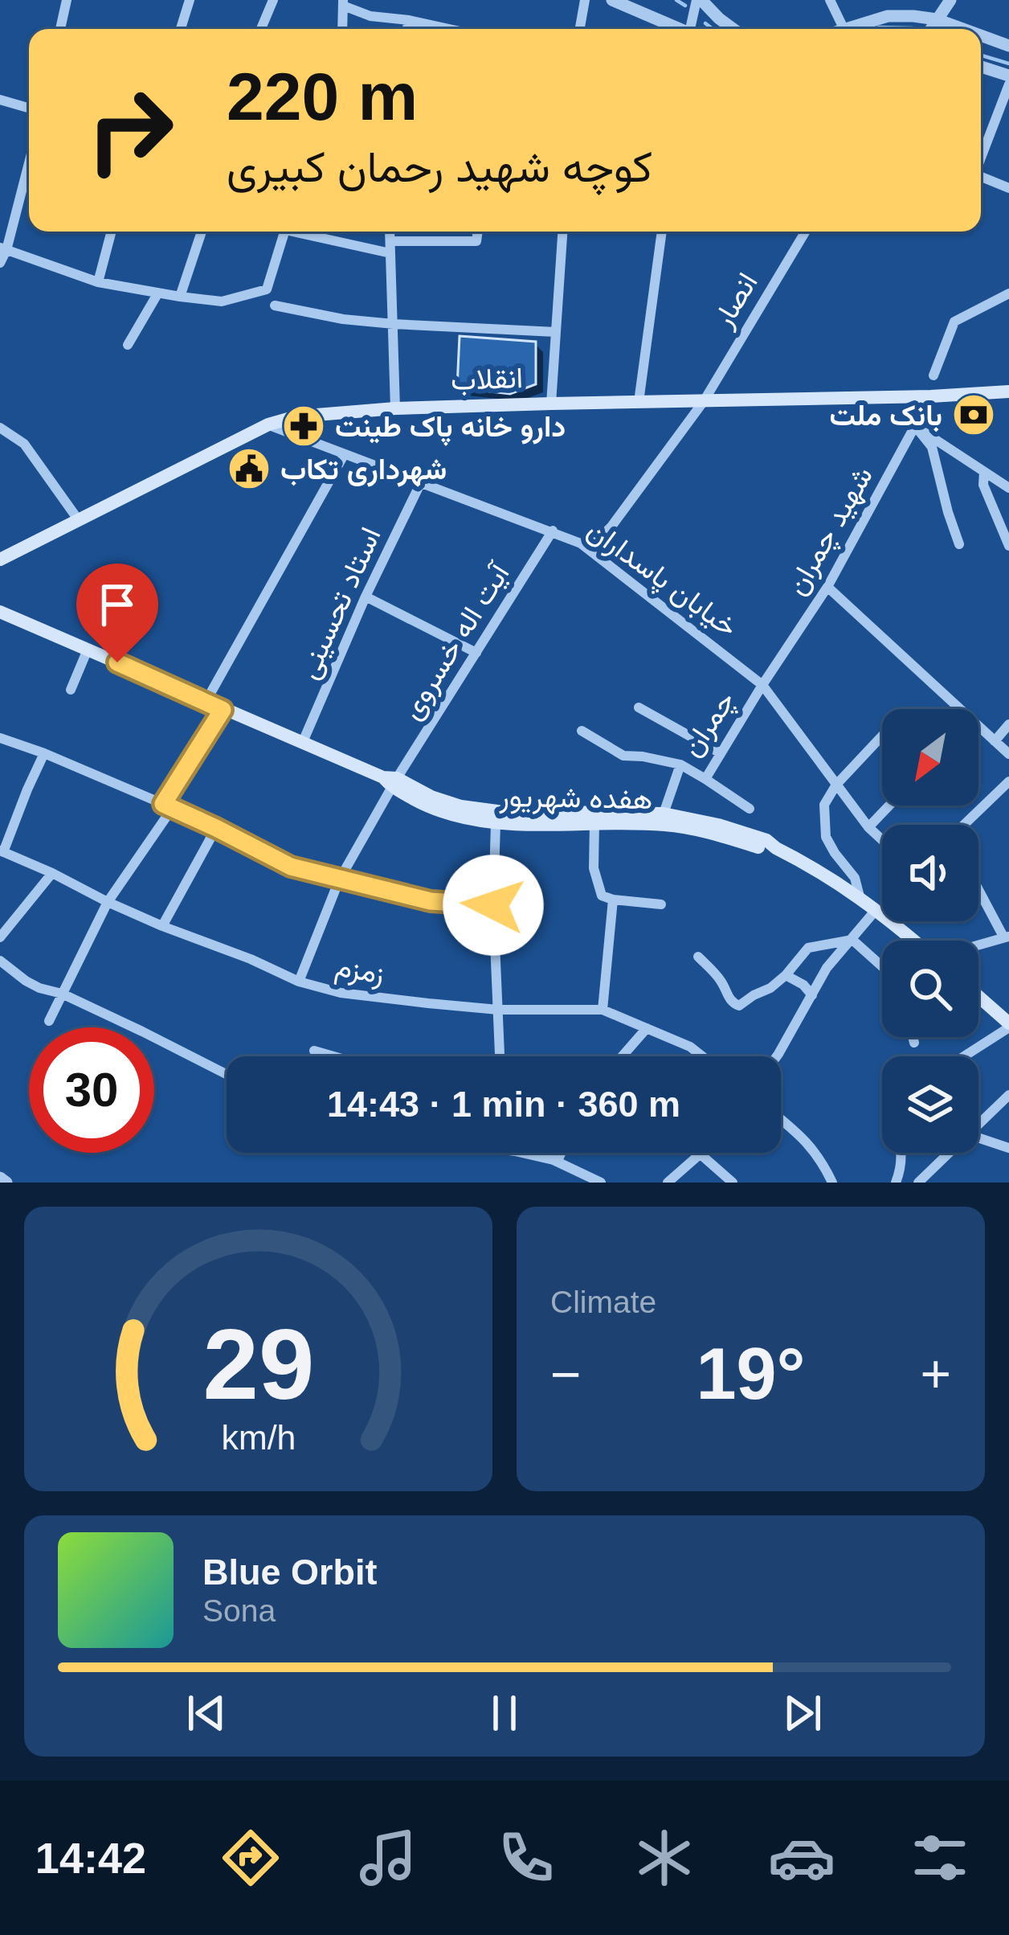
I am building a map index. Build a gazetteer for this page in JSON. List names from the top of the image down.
{
  "streets": {
    "main road": ["انقلاب", "هفده شهریور"],
    "street": [
      "انصار",
      "شهید چمران",
      "خیابان پاسداران",
      "استاد تحسینی",
      "آیت اله خسروی",
      "چمران",
      "زمزم"
    ]
  },
  "crossings": [
    ["انصار", "انقلاب"],
    ["انقلاب", "شهید چمران"],
    ["انقلاب", "خیابان پاسداران"],
    ["شهید چمران", "خیابان پاسداران"],
    ["شهید چمران", "چمران"],
    ["خیابان پاسداران", "استاد تحسینی"],
    ["خیابان پاسداران", "آیت اله خسروی"],
    ["خیابان پاسداران", "چمران"],
    ["استاد تحسینی", "هفده شهریور"],
    ["آیت اله خسروی", "هفده شهریور"],
    ["آیت اله خسروی", "زمزم"]
  ],
  "places": {
    "bank": ["بانک ملت"],
    "pharmacy": ["دارو خانه پاک طینت"],
    "public building": ["شهرداری تکاب"]
  },
  "north": "bottom left",
  "page": {
    "turn": ["220 m", "کوچه شهید رحمان کبیری"],
    "limit": "30",
    "trip": "14:43 · 1 min · 360 m",
    "tile": "Climate",
    "heat": ["−", "19°", "+"],
    "song": ["Blue Orbit", "Sona"],
    "tabs": "14:42",
    "gauge": ["29", "km/h"]
  }
}
